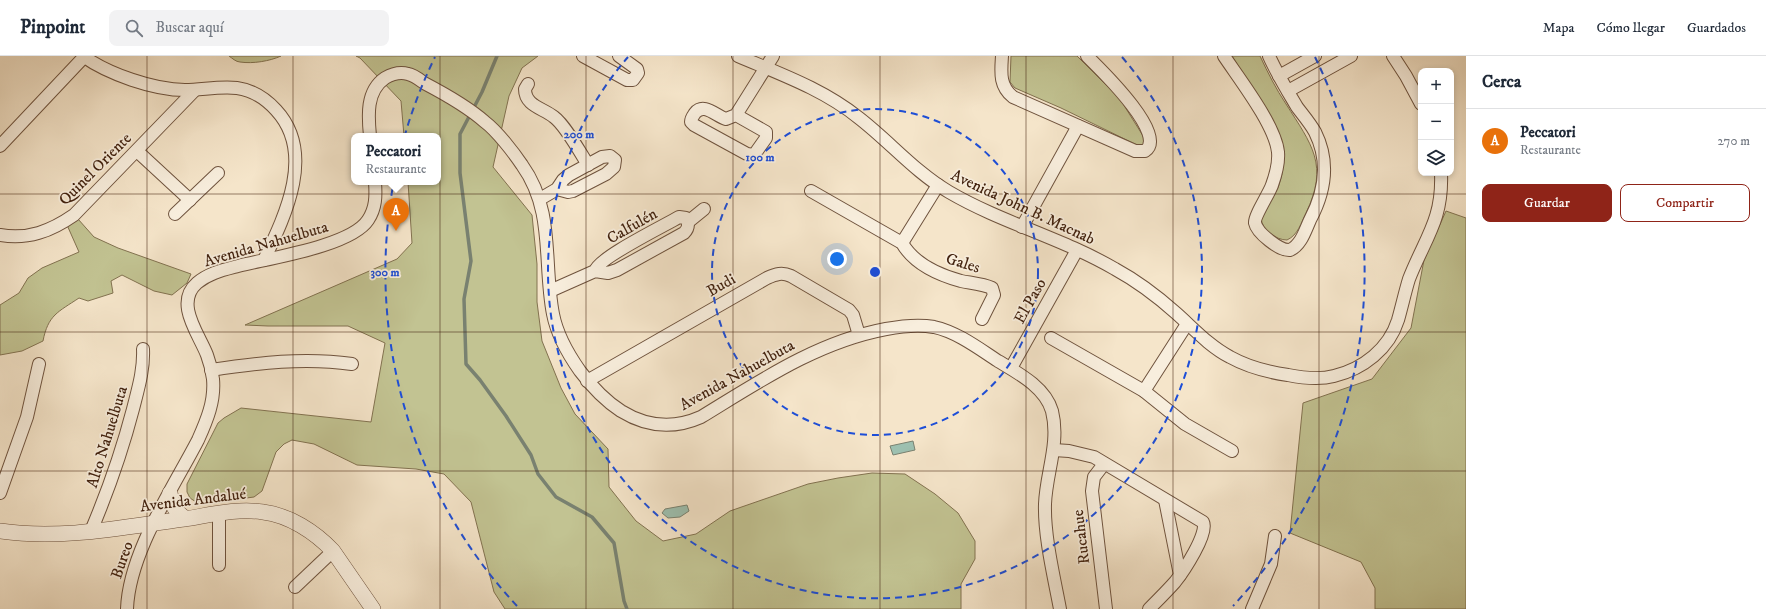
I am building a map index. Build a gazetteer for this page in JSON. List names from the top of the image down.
{
  "streets": {
    "street": [
      "Quinel Oriente",
      "Avenida John B. Macnab",
      "Calfulén",
      "Avenida Nahuelbuta",
      "Gales",
      "Budi",
      "El Paso",
      "Alto Nahuelbuta",
      "Avenida Andalué",
      "Rucahue",
      "Bureo"
    ]
  },
  "crossings": [
    ["Avenida John B. Macnab", "El Paso"],
    ["Calfulén", "Avenida Nahuelbuta"],
    ["Avenida Nahuelbuta", "Budi"],
    ["Avenida Nahuelbuta", "El Paso"],
    ["Avenida Nahuelbuta", "Avenida Andalué"],
    ["Avenida Nahuelbuta", "Bureo"],
    ["Alto Nahuelbuta", "Avenida Andalué"],
    ["Avenida Andalué", "Bureo"]
  ],
  "page": {
    "header": "Pinpoint",
    "search": "Buscar aquí",
    "nav": ["Mapa", "Cómo llegar", "Guardados"],
    "heading": "Cerca",
    "map_buttons": ["+", "−"],
    "list": [
      {
        "mark": "A",
        "name": "Peccatori",
        "note": "Restaurante",
        "value": "270 m"
      }
    ],
    "popup": ["Peccatori", "Restaurante"],
    "buttons": ["Guardar", "Compartir"],
    "pins": "A"
  },
  "rings": ["200 m", "100 m", "300 m"]
}
